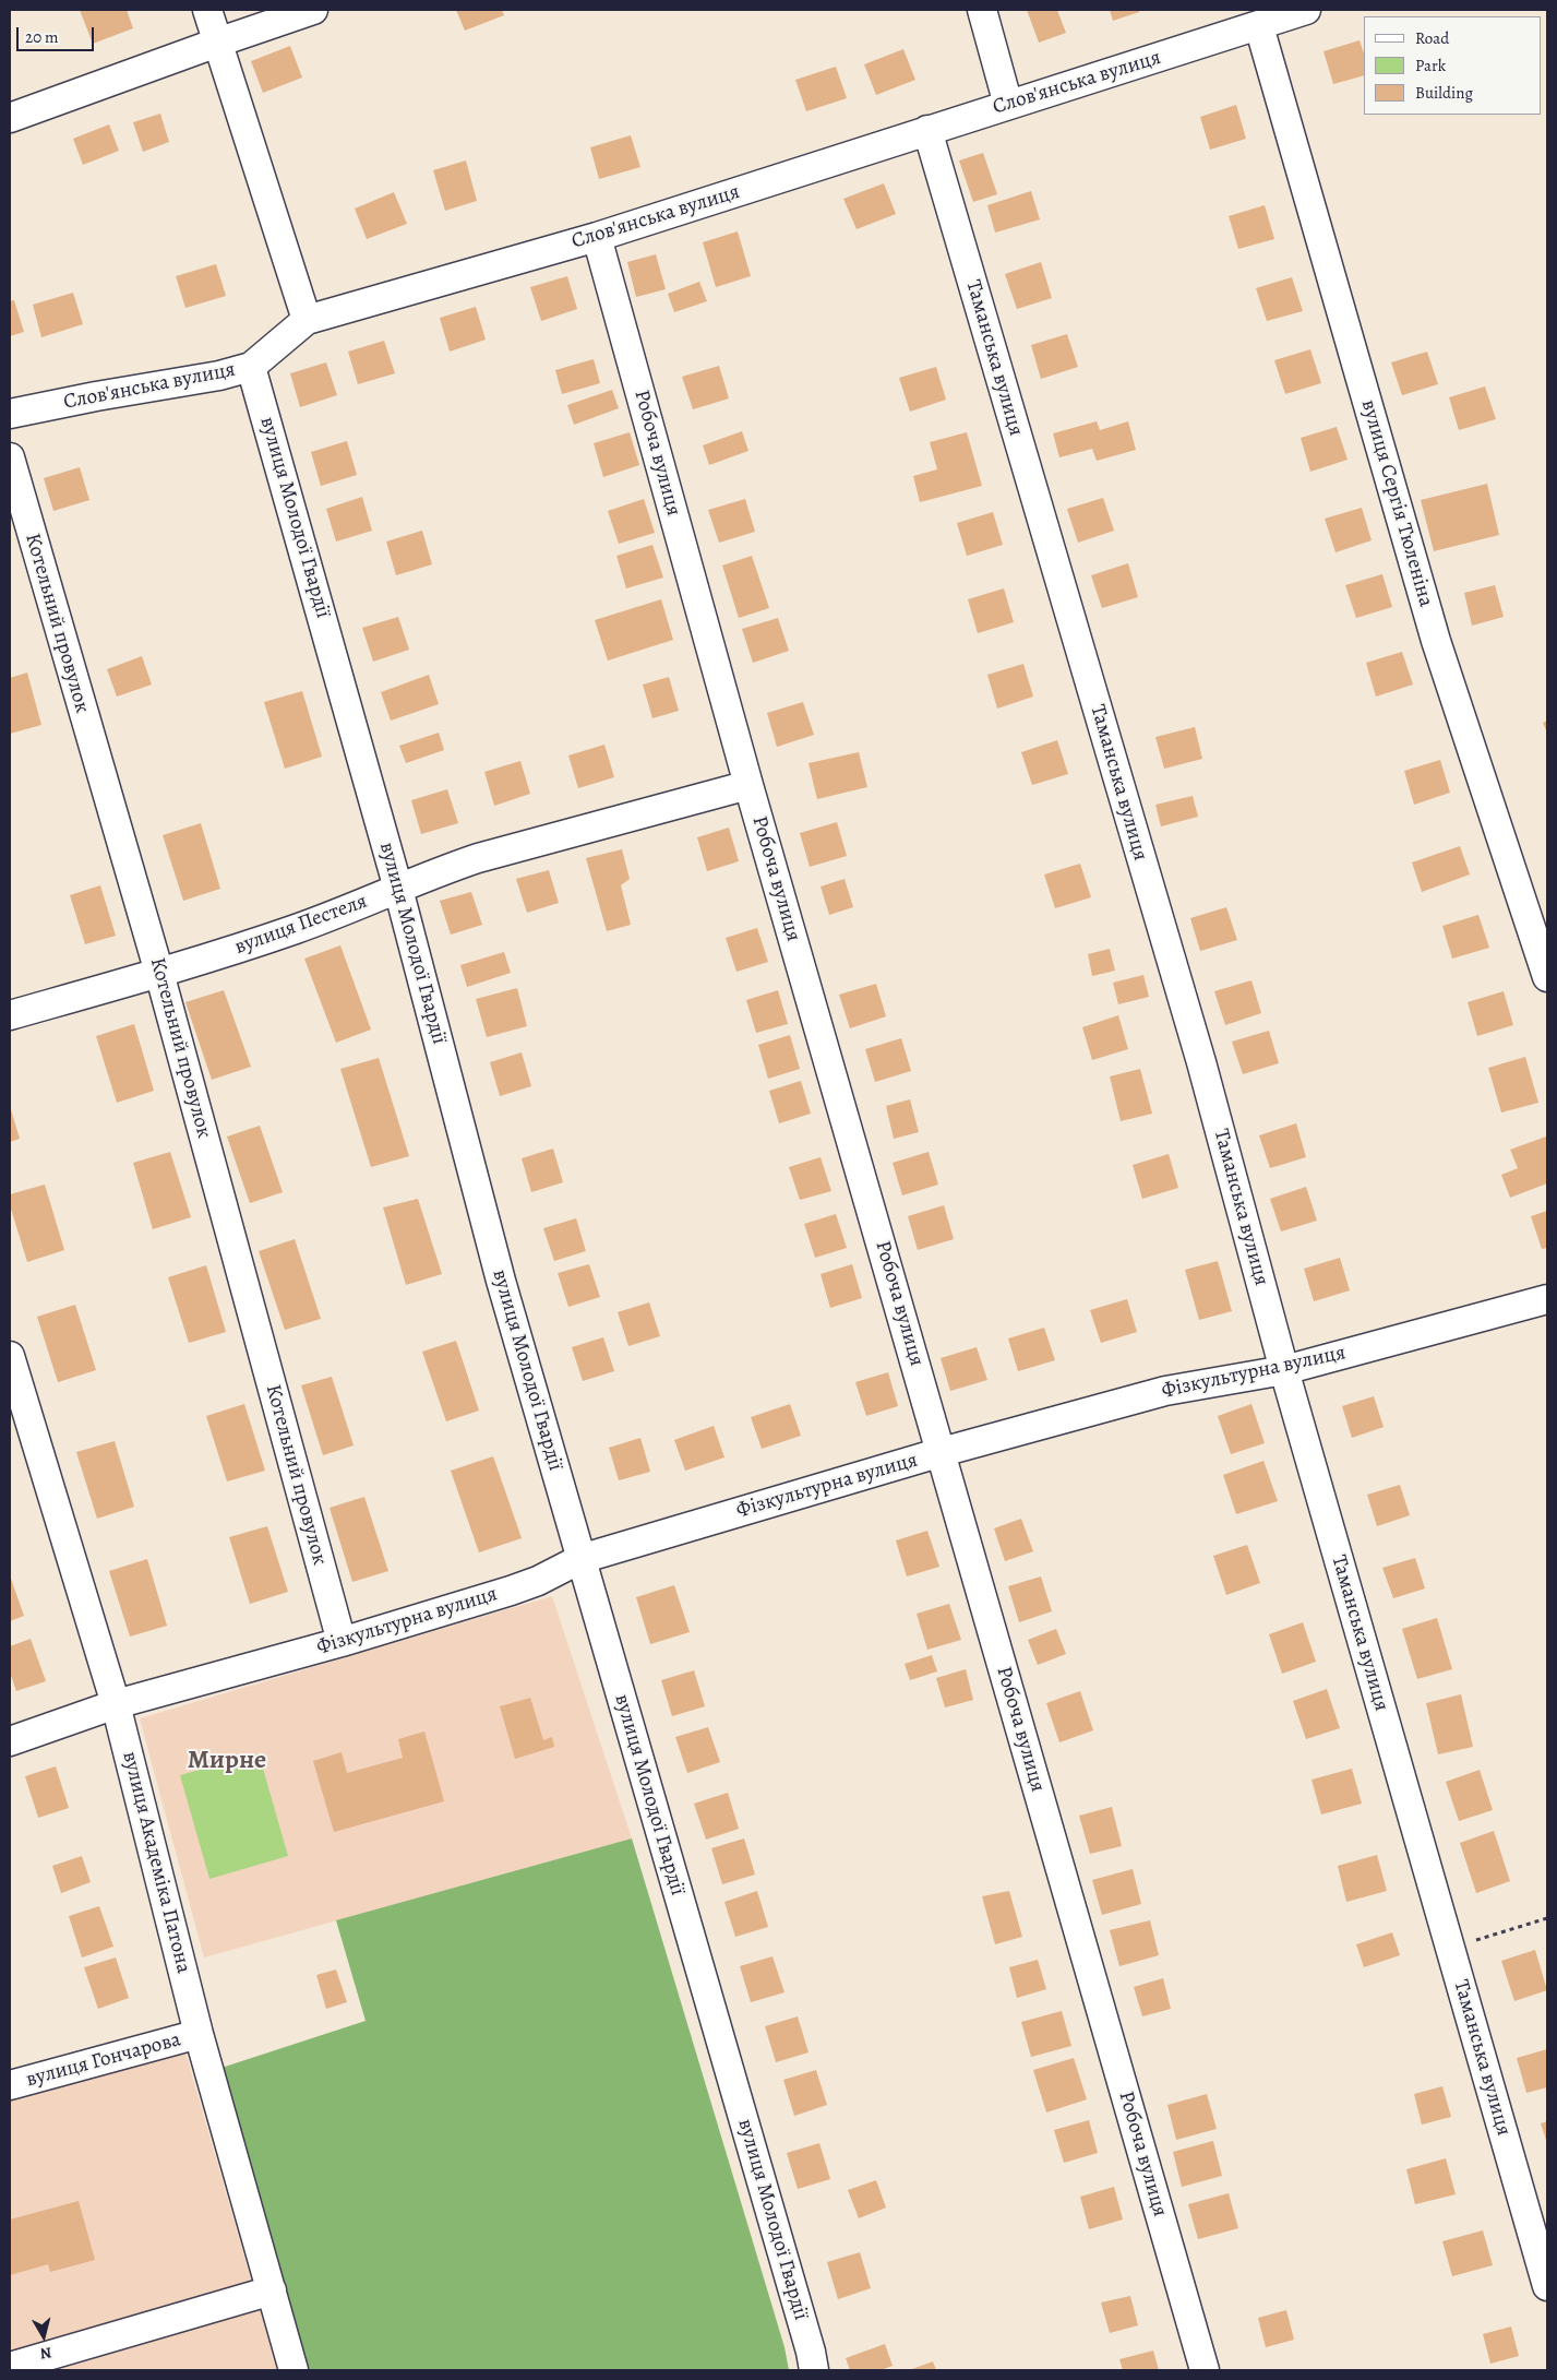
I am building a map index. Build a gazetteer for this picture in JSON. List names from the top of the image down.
{
  "streets": {
    "street": [
      "Слов'янська вулиця",
      "Таманська вулиця",
      "Робоча вулиця",
      "вулиця Сергія Тюленіна",
      "вулиця Молодої Гвардії",
      "Котельний провулок",
      "вулиця Пестеля",
      "Фізкультурна вулиця",
      "вулиця Академіка Патона",
      "вулиця Гончарова"
    ]
  },
  "crossings": [
    ["Слов'янська вулиця", "Таманська вулиця"],
    ["Слов'янська вулиця", "Робоча вулиця"],
    ["Слов'янська вулиця", "вулиця Сергія Тюленіна"],
    ["Слов'янська вулиця", "вулиця Молодої Гвардії"],
    ["Таманська вулиця", "Фізкультурна вулиця"],
    ["Робоча вулиця", "вулиця Пестеля"],
    ["Робоча вулиця", "Фізкультурна вулиця"],
    ["вулиця Молодої Гвардії", "вулиця Пестеля"],
    ["вулиця Молодої Гвардії", "Фізкультурна вулиця"],
    ["Котельний провулок", "вулиця Пестеля"],
    ["Котельний провулок", "Фізкультурна вулиця"],
    ["Фізкультурна вулиця", "вулиця Академіка Патона"],
    ["вулиця Академіка Патона", "вулиця Гончарова"]
  ],
  "districts": ["Мирне"],
  "legend": ["Road", "Park", "Building"],
  "scale_bar": "20 m",
  "north": "bottom"
}
